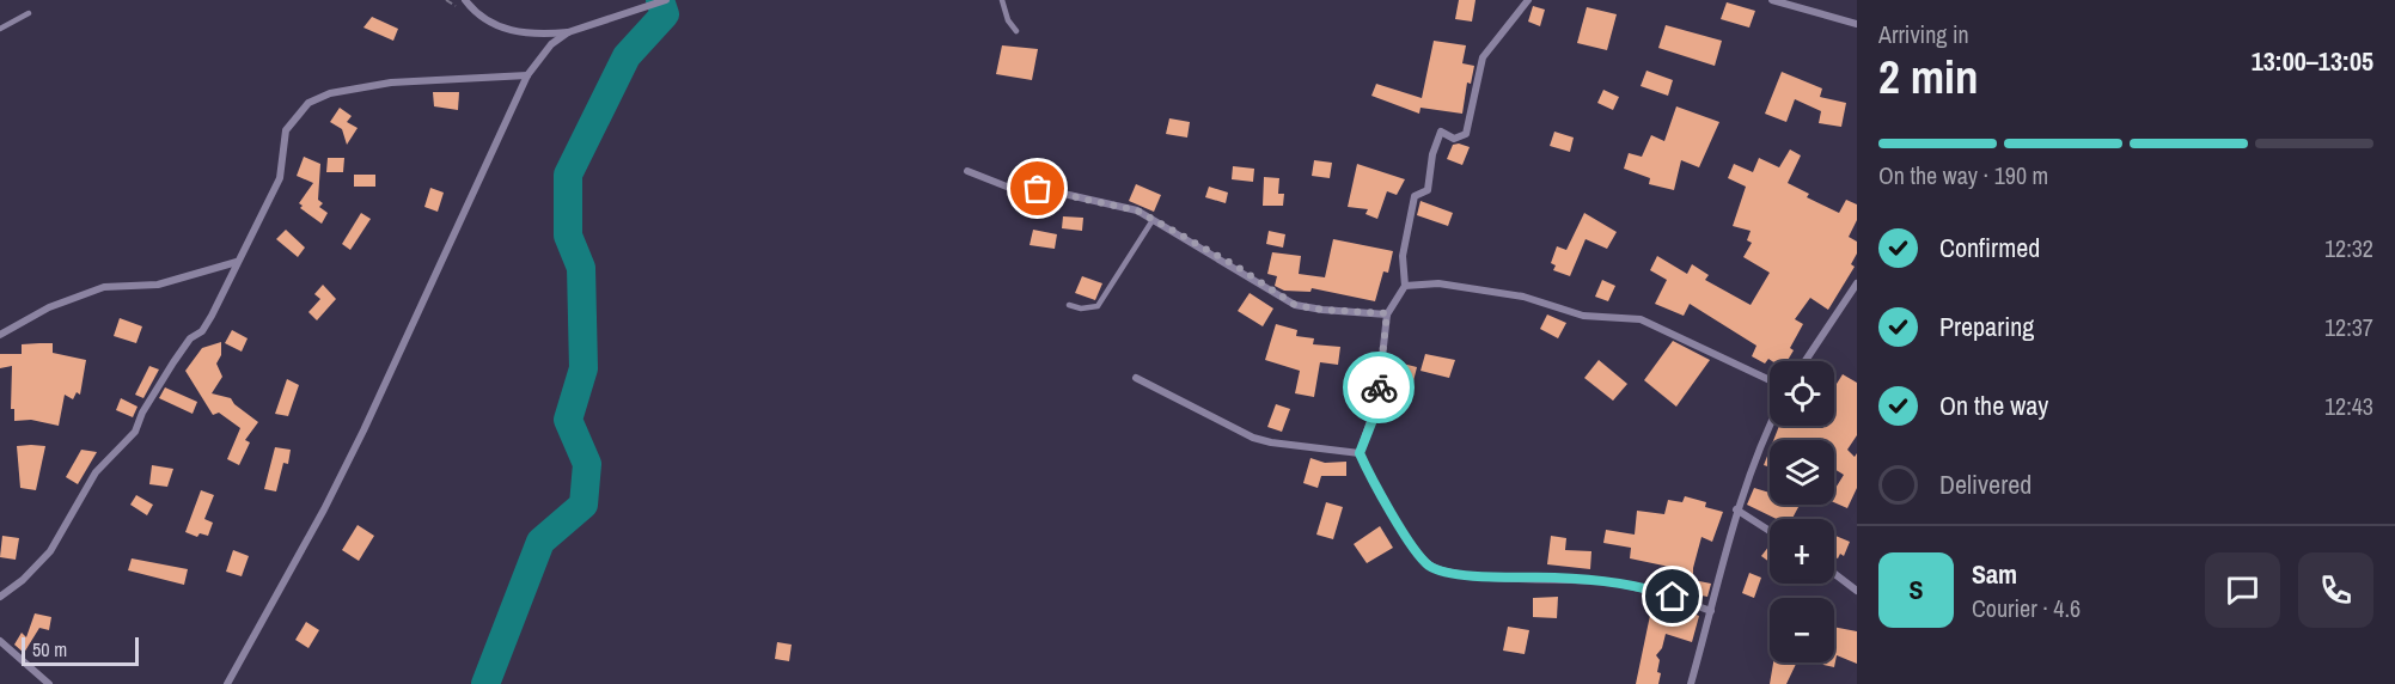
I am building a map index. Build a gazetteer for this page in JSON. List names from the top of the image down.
{
  "scale_bar": "50 m",
  "page": {
    "heading": ["2 min", "Arriving in", "13:00–13:05"],
    "panel": ["Sam", "Courier · 4.6"],
    "bar": "On the way · 190 m",
    "list": [
      ["Confirmed", "12:32"],
      ["Preparing", "12:37"],
      ["On the way", "12:43"],
      "Delivered"
    ],
    "map_buttons": ["+", "−"],
    "round": "S",
    "scale": "50 m"
  }
}
